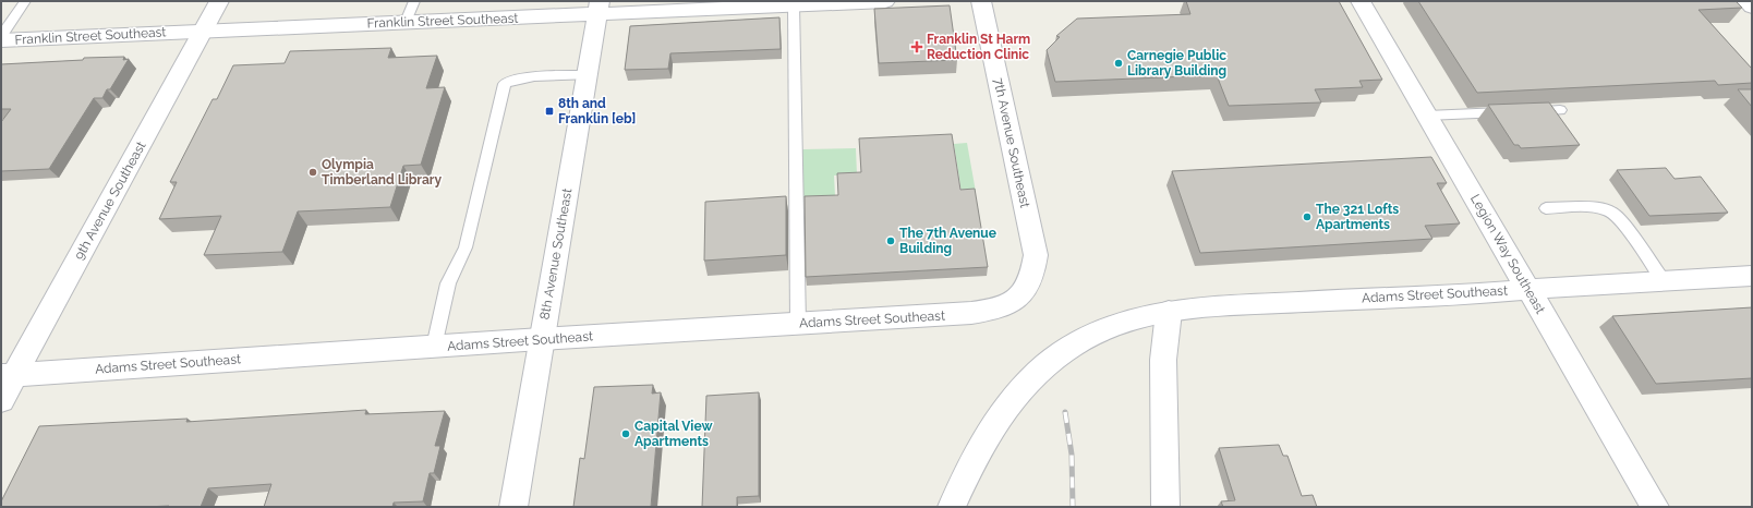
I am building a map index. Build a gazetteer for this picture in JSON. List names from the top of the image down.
{
  "streets": {
    "street": [
      "Franklin Street Southeast",
      "7th Avenue Southeast",
      "9th Avenue Southeast",
      "8th Avenue Southeast",
      "Legion Way Southeast",
      "Adams Street Southeast"
    ]
  },
  "crossings": [
    ["Franklin Street Southeast", "9th Avenue Southeast"],
    ["Franklin Street Southeast", "8th Avenue Southeast"],
    ["7th Avenue Southeast", "Adams Street Southeast"],
    ["9th Avenue Southeast", "Adams Street Southeast"],
    ["8th Avenue Southeast", "Adams Street Southeast"],
    ["Legion Way Southeast", "Adams Street Southeast"]
  ],
  "places": {
    "health": ["Franklin St Harm Reduction Clinic"],
    "other": [
      "Carnegie Public Library Building",
      "Olympia Timberland Library",
      "The 321 Lofts Apartments",
      "The 7th Avenue Building",
      "Capital View Apartments"
    ],
    "transit": ["8th and Franklin [eb]"]
  }
}
